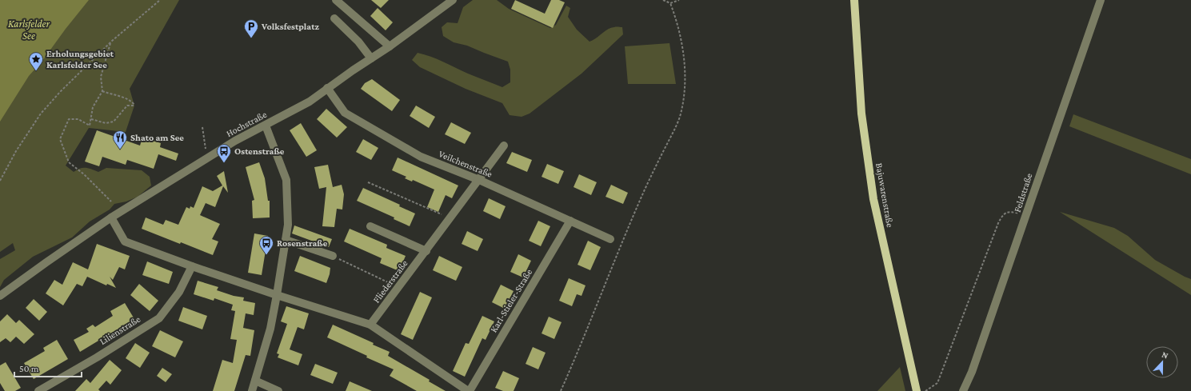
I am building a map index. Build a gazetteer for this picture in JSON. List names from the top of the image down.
{
  "streets": {
    "main road": ["Bajuwarenstraße"],
    "street": [
      "Hochstraße",
      "Veilchenstraße",
      "Feldstraße",
      "Fliederstraße",
      "Karl-Stieler-Straße",
      "Lilienstraße"
    ]
  },
  "crossings": [
    ["Hochstraße", "Veilchenstraße"],
    ["Veilchenstraße", "Fliederstraße"],
    ["Veilchenstraße", "Karl-Stieler-Straße"]
  ],
  "water": ["Karlsfelder See"],
  "places": {
    "parking": ["Volksfestplatz"],
    "place": ["Erholungsgebiet Karlsfelder See"],
    "restaurant": ["Shato am See"],
    "bus stop": ["Ostenstraße", "Rosenstraße"]
  },
  "scale_bar": "50 m",
  "north": "top"
}
